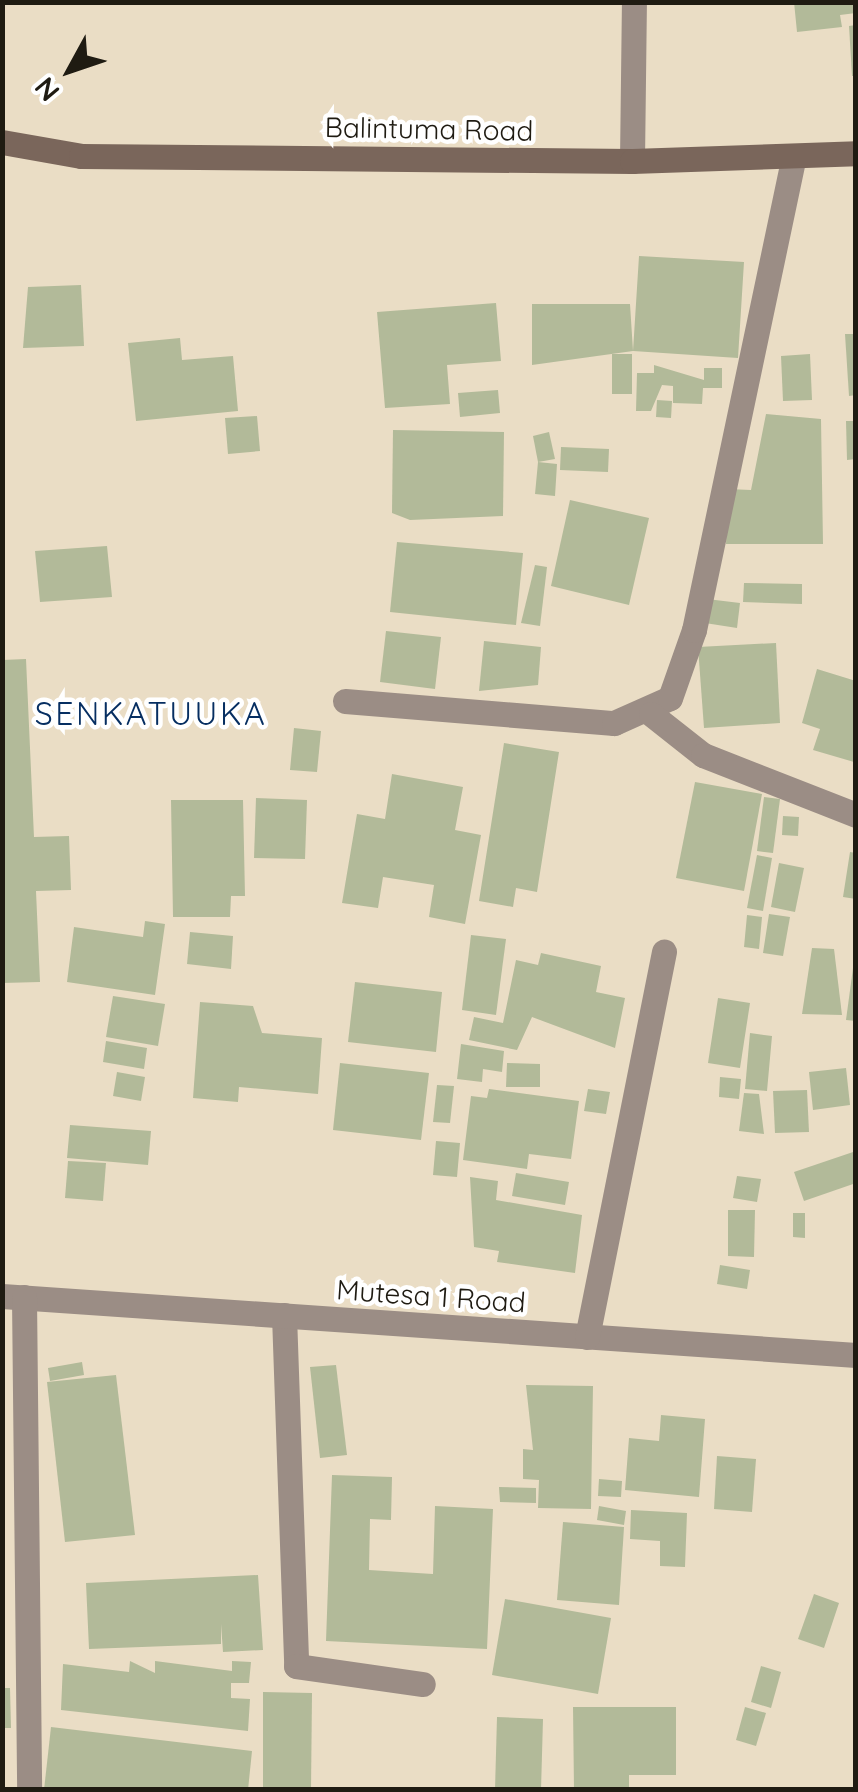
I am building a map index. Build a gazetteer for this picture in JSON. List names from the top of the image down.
{
  "streets": {
    "main road": ["Balintuma Road"],
    "street": ["Mutesa 1 Road"]
  },
  "districts": ["SENKATUUKA"],
  "north": "bottom left"
}
